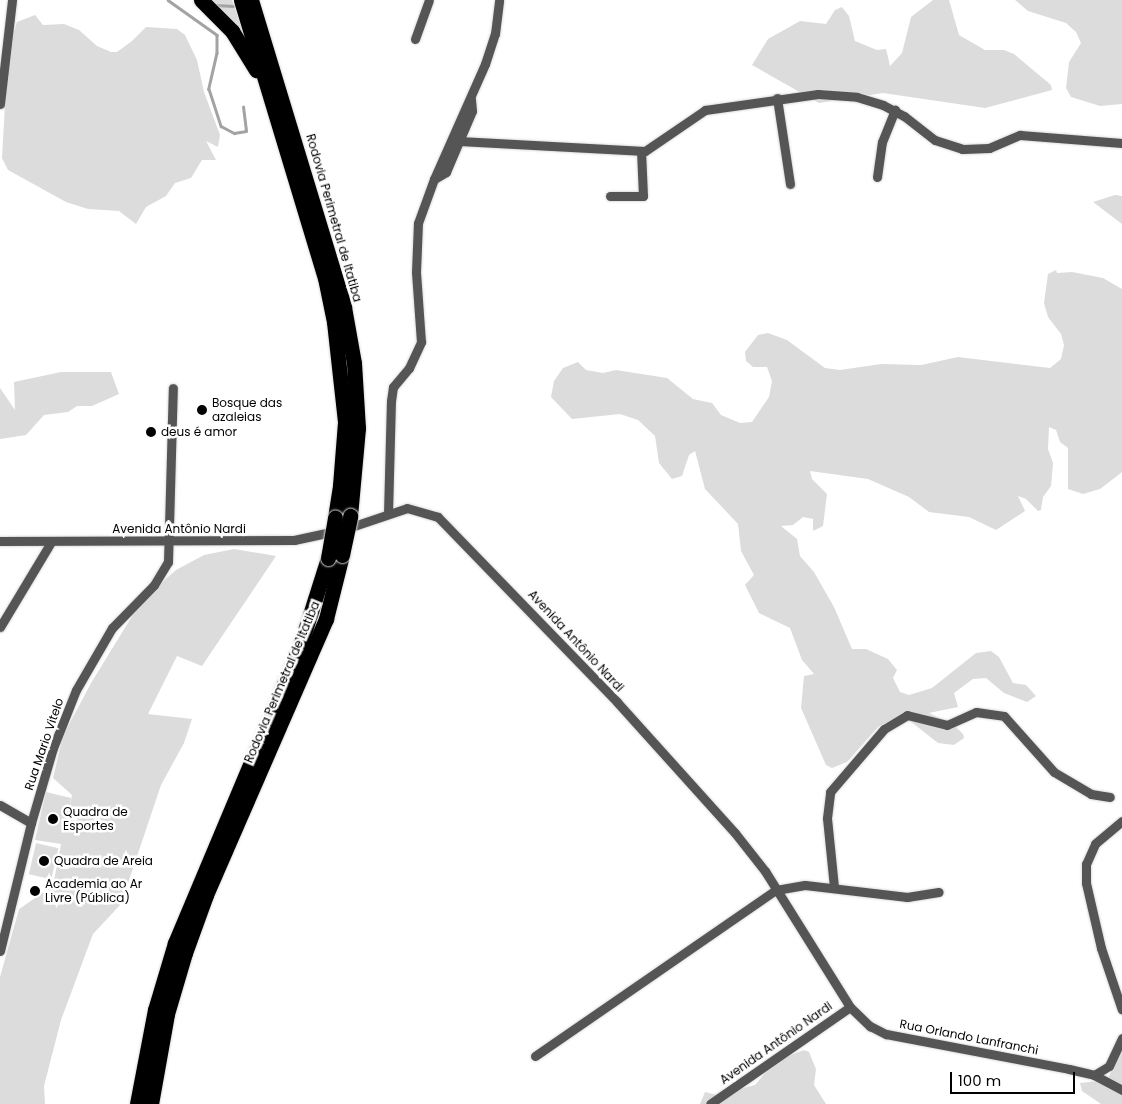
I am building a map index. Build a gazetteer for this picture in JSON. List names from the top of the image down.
{
  "streets": {
    "highway": ["Rodovia Perimetral de Itatiba"],
    "street": ["Avenida Antônio Nardi", "Rua Mario Vitelo", "Rua Orlando Lanfranchi"]
  },
  "crossings": [
    ["Avenida Antônio Nardi", "Rua Mario Vitelo"],
    ["Avenida Antônio Nardi", "Rua Orlando Lanfranchi"]
  ],
  "places": [
    "Bosque das azaleias",
    "deus é amor",
    "Quadra de Esportes",
    "Quadra de Areia",
    "Academia ao Ar Livre (Pública)"
  ],
  "scale_bar": "100 m"
}
